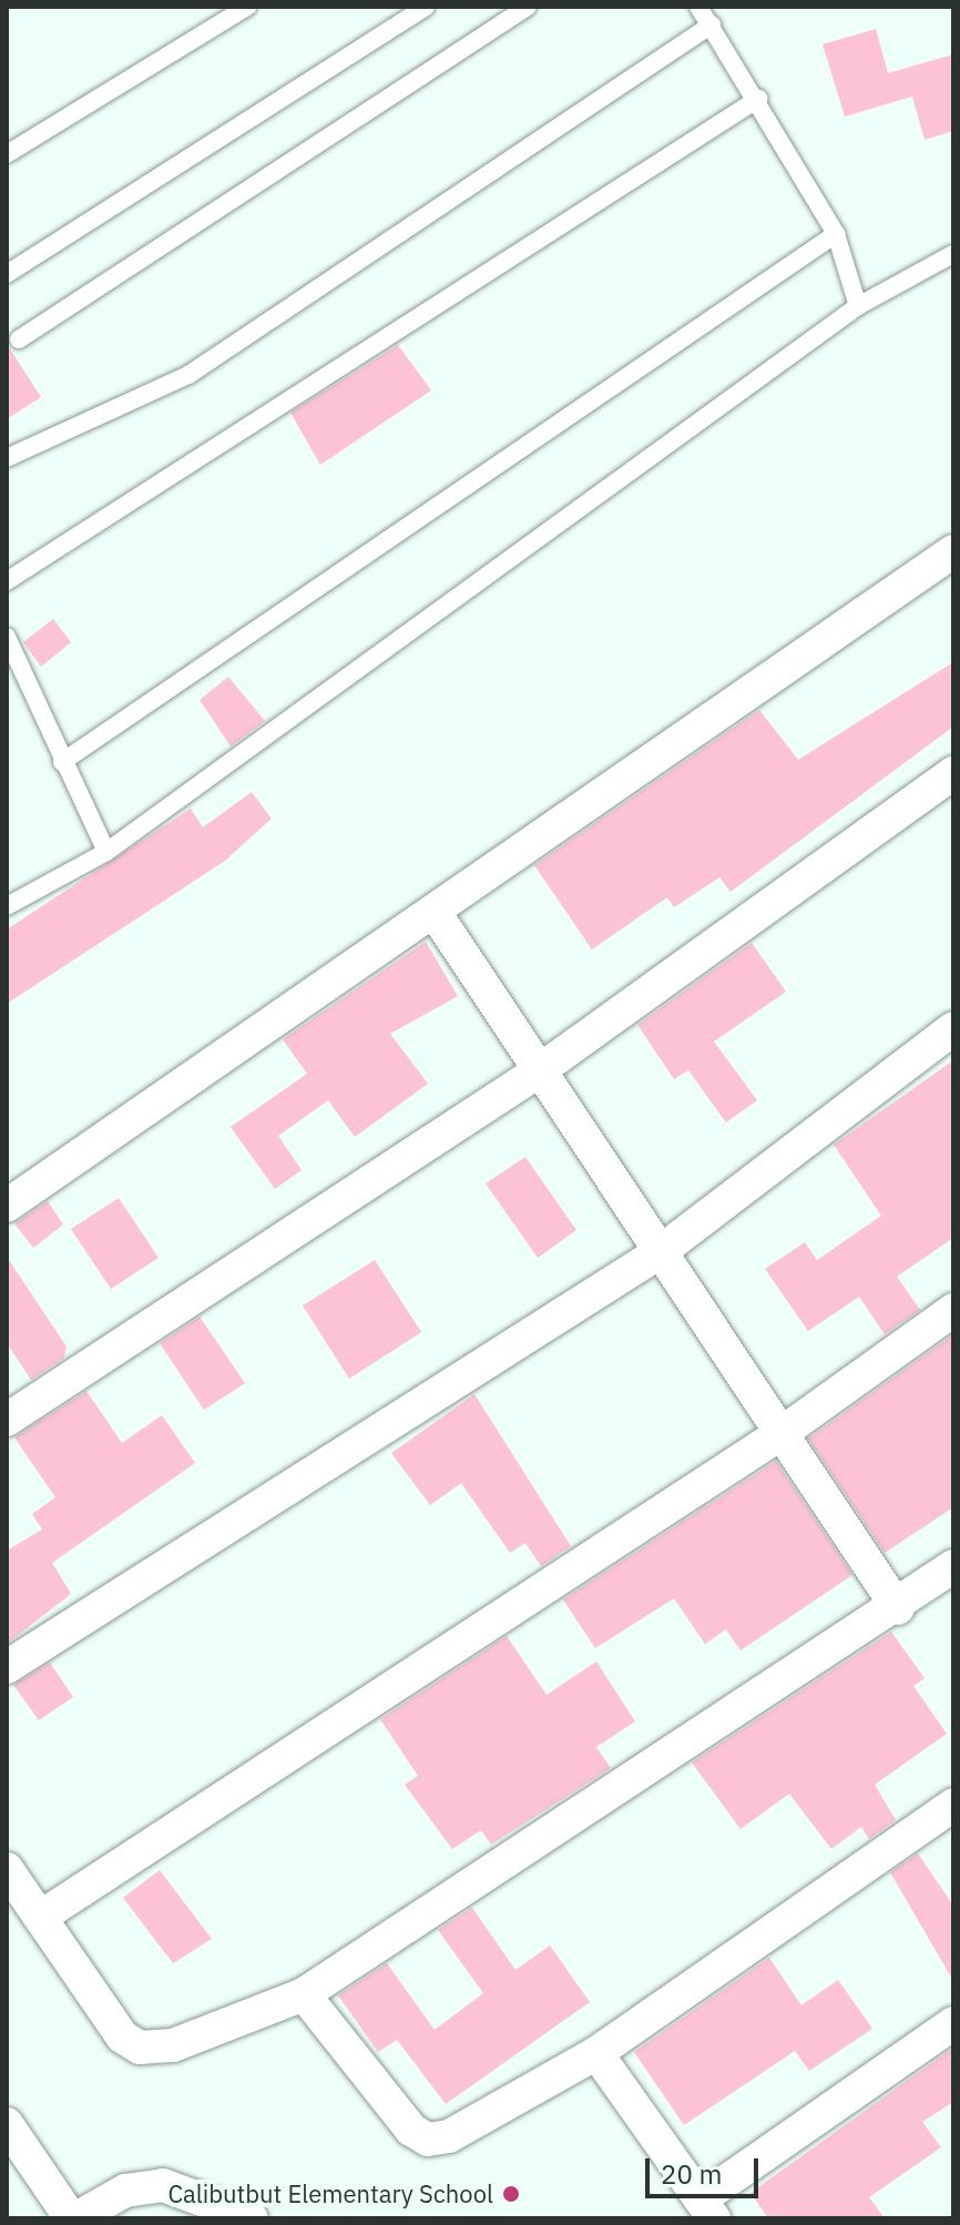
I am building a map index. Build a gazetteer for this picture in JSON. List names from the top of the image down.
{
  "places": ["Calibutbut Elementary School"],
  "scale_bar": "20 m"
}
